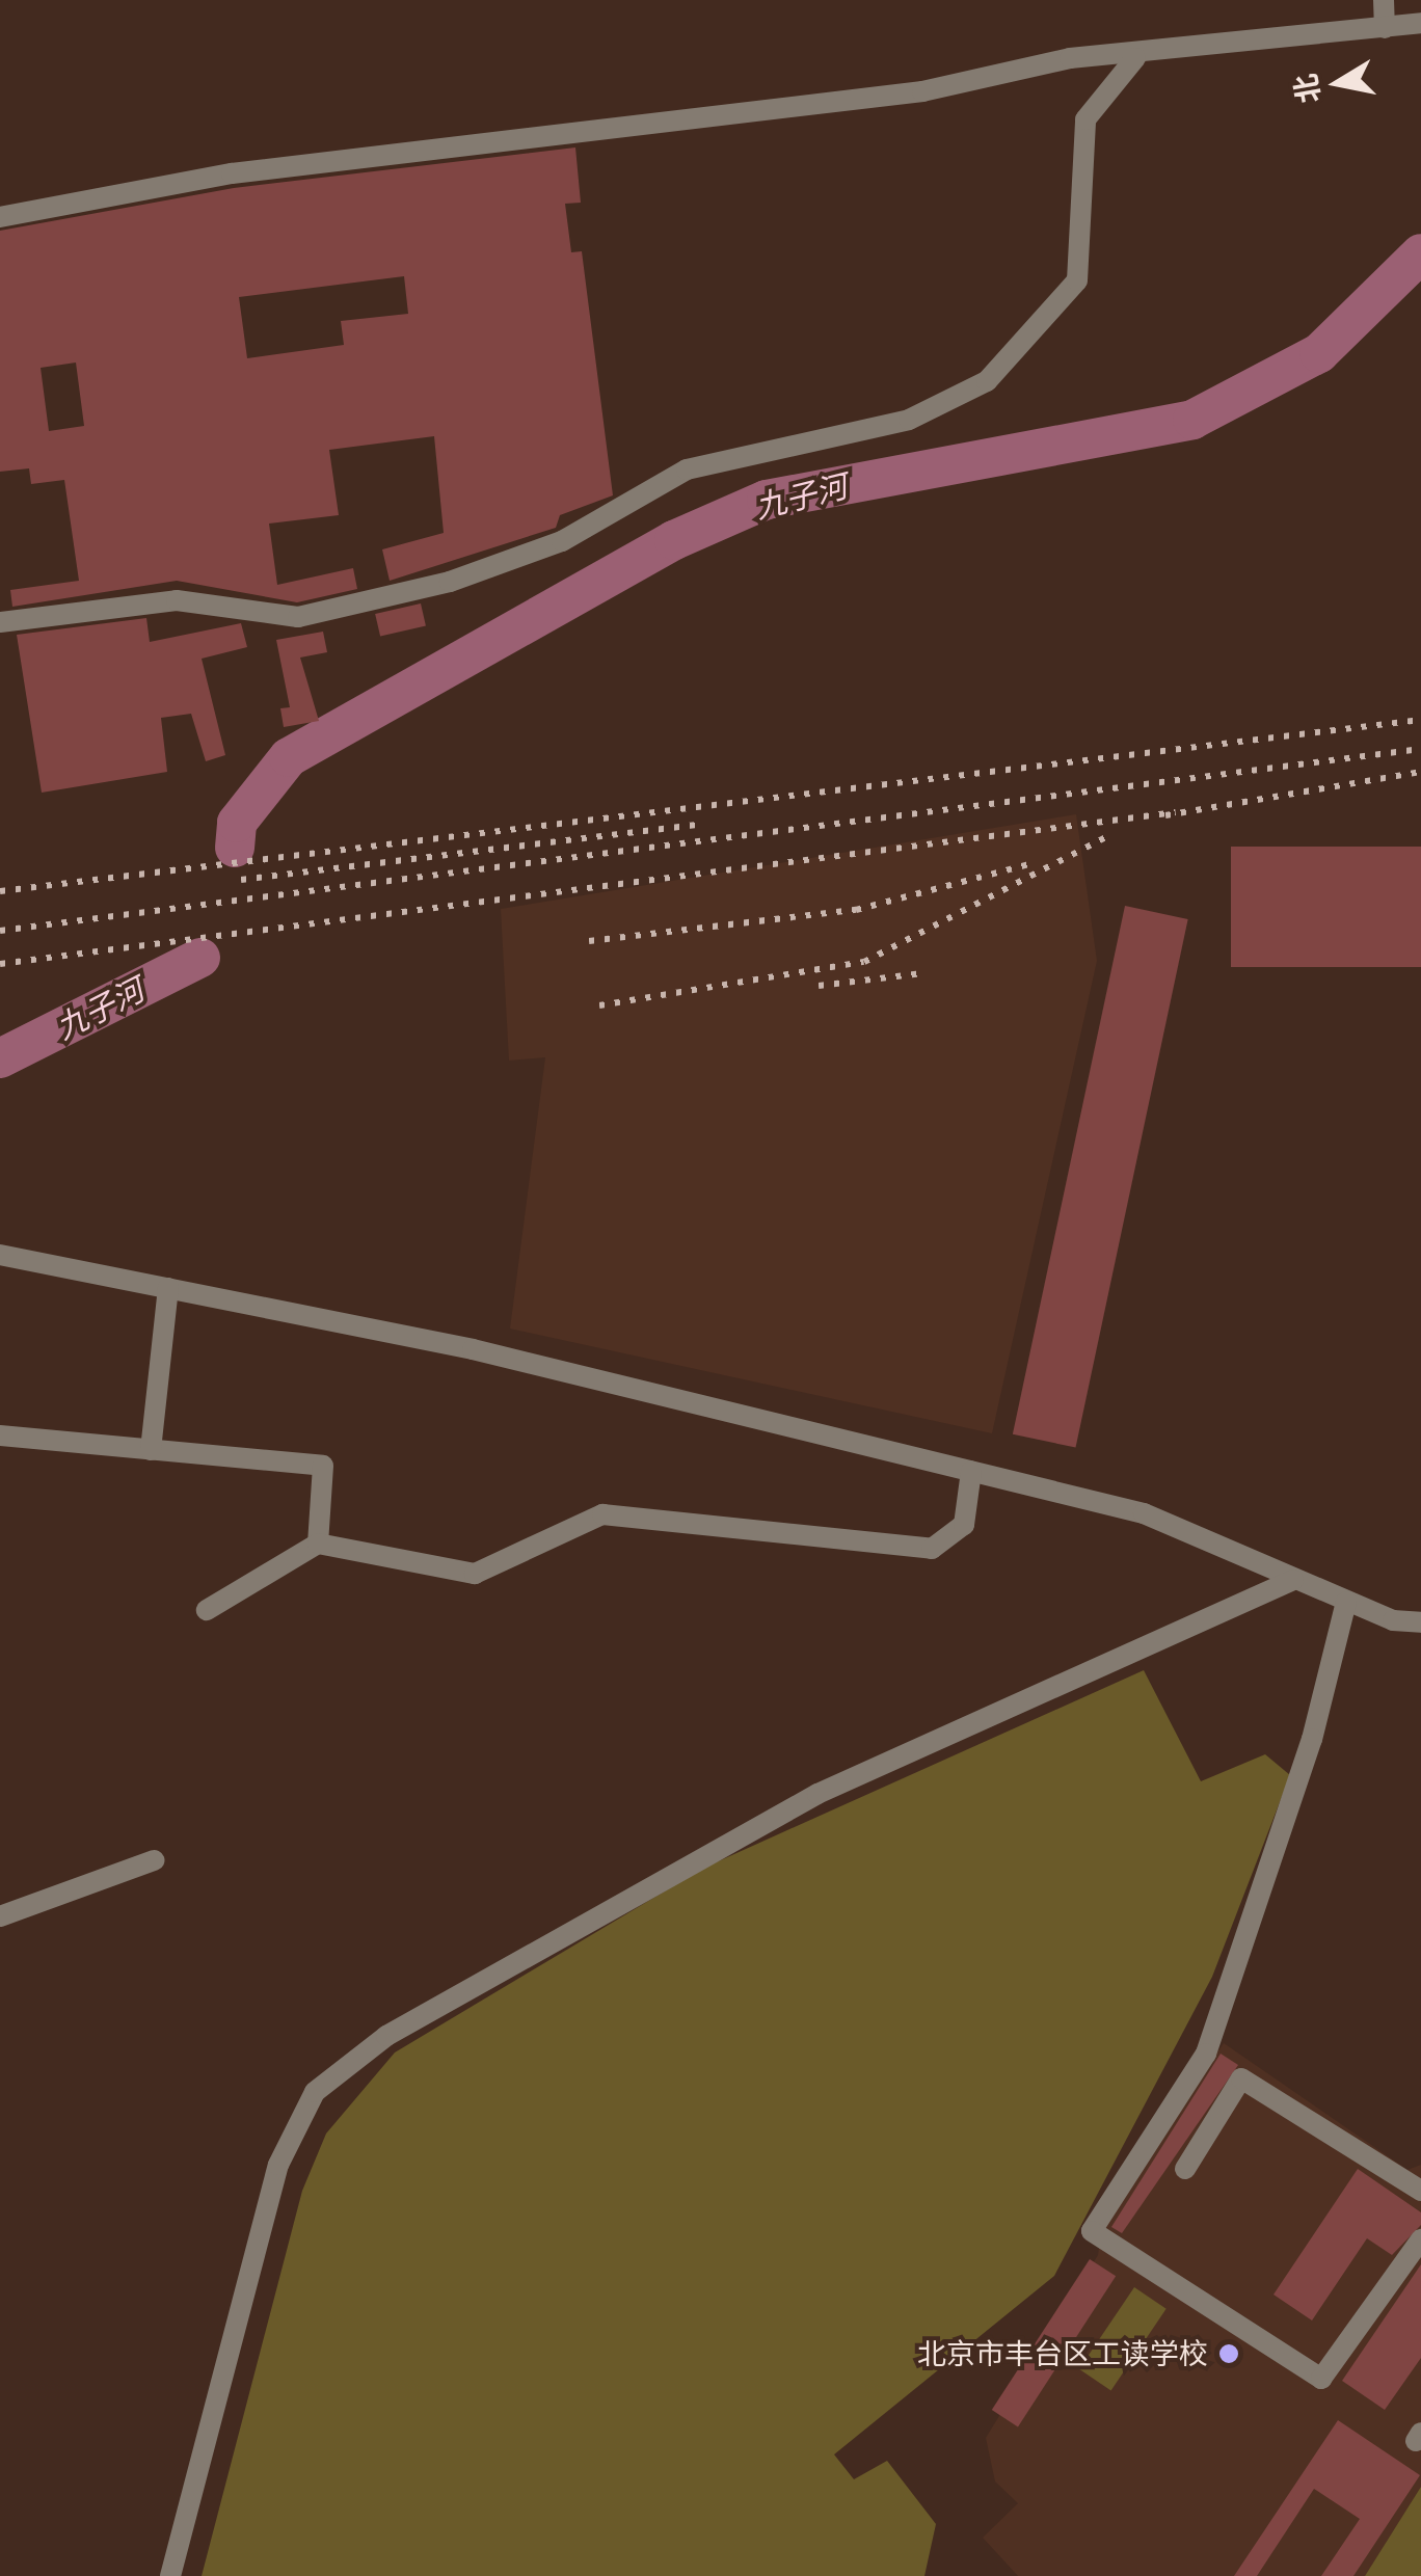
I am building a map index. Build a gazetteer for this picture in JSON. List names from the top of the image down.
{
  "water": ["九子河"],
  "places": ["北京市丰台区工读学校"],
  "north": "left"
}
